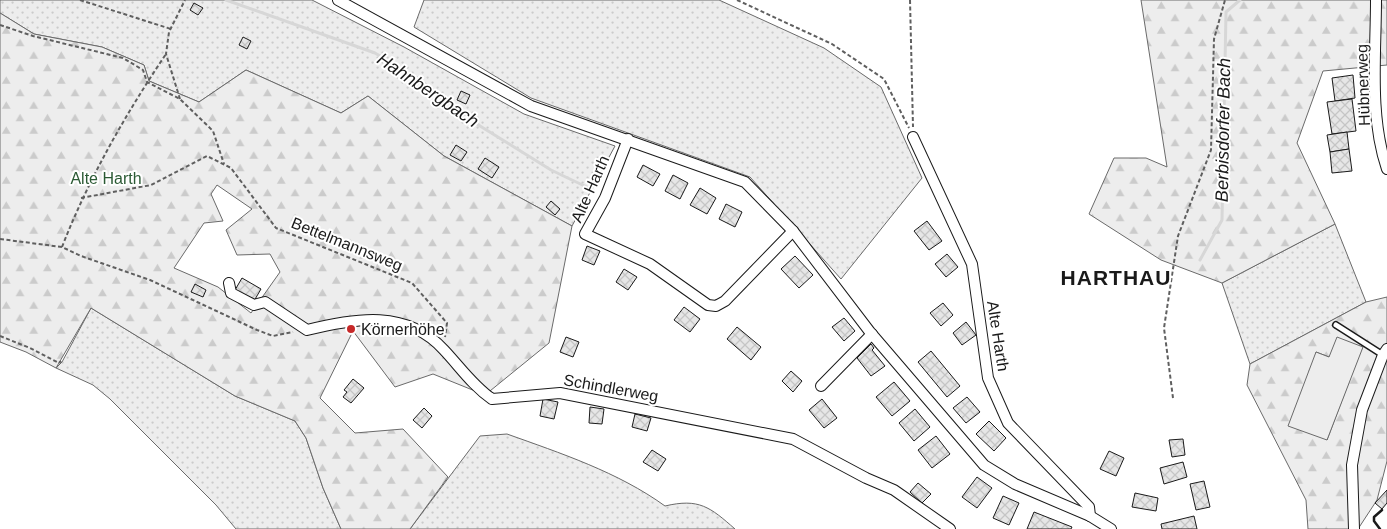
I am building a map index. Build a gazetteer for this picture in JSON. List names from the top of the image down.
{
  "streets": {
    "street": ["Hübnerweg", "Alte Harth", "Schindlerweg"],
    "path": ["Bettelmannsweg"]
  },
  "crossings": [
    ["Bettelmannsweg", "Schindlerweg"]
  ],
  "districts": ["HARTHAU"],
  "water": ["Hahnbergbach", "Berbisdorfer Bach"],
  "parks": ["Alte Harth"],
  "places": ["Körnerhöhe"]
}
